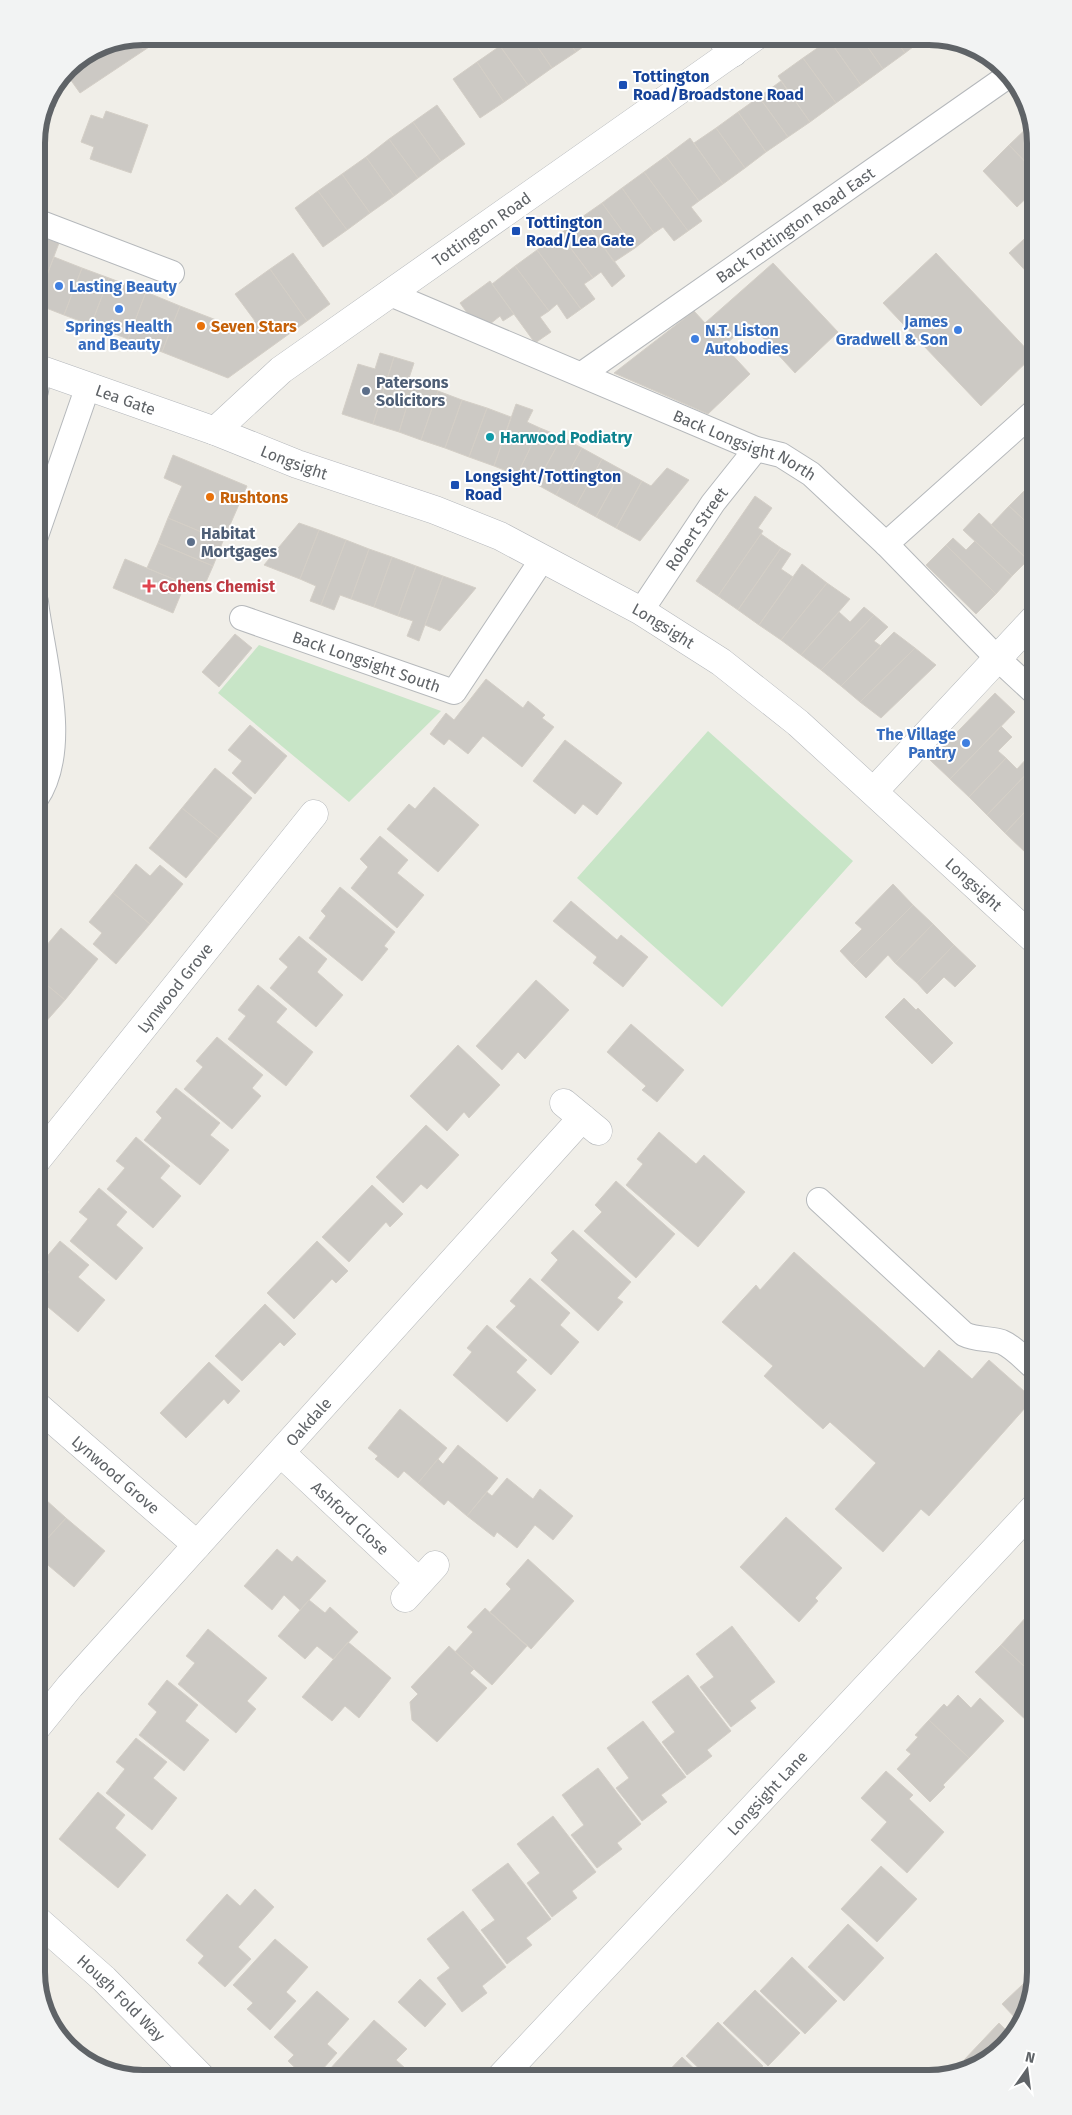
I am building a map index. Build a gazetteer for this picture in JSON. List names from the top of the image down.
{
  "streets": {
    "street": [
      "Tottington Road",
      "Lea Gate",
      "Longsight",
      "Lynwood Grove",
      "Oakdale",
      "Ashford Close",
      "Longsight Lane",
      "Hough Fold Way"
    ],
    "lane": [
      "Back Tottington Road East",
      "Back Longsight North",
      "Robert Street",
      "Back Longsight South"
    ]
  },
  "crossings": [
    ["Back Tottington Road East", "Back Longsight North"],
    ["Tottington Road", "Lea Gate"],
    ["Tottington Road", "Back Longsight North"],
    ["Tottington Road", "Longsight"],
    ["Lea Gate", "Longsight"],
    ["Back Longsight North", "Robert Street"],
    ["Longsight", "Robert Street"],
    ["Longsight", "Back Longsight South"],
    ["Lynwood Grove", "Oakdale"],
    ["Oakdale", "Ashford Close"]
  ],
  "places": {
    "transit": ["Tottington Road/Broadstone Road", "Tottington Road/Lea Gate", "Longsight/Tottington Road"],
    "other": [
      "Lasting Beauty",
      "Springs Health and Beauty",
      "Seven Stars",
      "James Gradwell & Son",
      "N.T. Liston Autobodies",
      "Patersons Solicitors",
      "Harwood Podiatry",
      "Rushtons",
      "Habitat Mortgages",
      "The Village Pantry"
    ],
    "health": ["Cohens Chemist"]
  },
  "north": "top"
}
